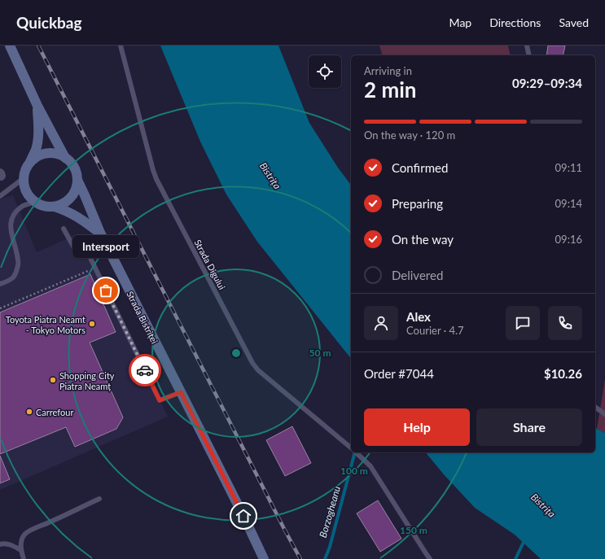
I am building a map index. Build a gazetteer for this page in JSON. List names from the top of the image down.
{
  "streets": {
    "main road": ["Strada Bistriței"],
    "lane": ["Strada Digului"]
  },
  "water": ["Bistrița", "Borzogheanu"],
  "places": [
    "Intersport",
    "Toyota Piatra Neamt - Tokyo Motors",
    "Shopping City Piatra Neamț",
    "Carrefour"
  ],
  "page": {
    "header": "Quickbag",
    "nav": ["Map", "Directions", "Saved"],
    "heading": ["2 min", "Arriving in", "09:29–09:34"],
    "panel": [
      "Alex",
      "Courier · 4.7",
      "Order #7044",
      "$10.26"
    ],
    "bar": "On the way · 120 m",
    "list": [
      ["Confirmed", "09:11"],
      ["Preparing", "09:14"],
      ["On the way", "09:16"],
      "Delivered"
    ],
    "bubble": "Intersport",
    "buttons": ["Help", "Share"]
  },
  "rings": ["50 m", "100 m", "150 m"]
}
